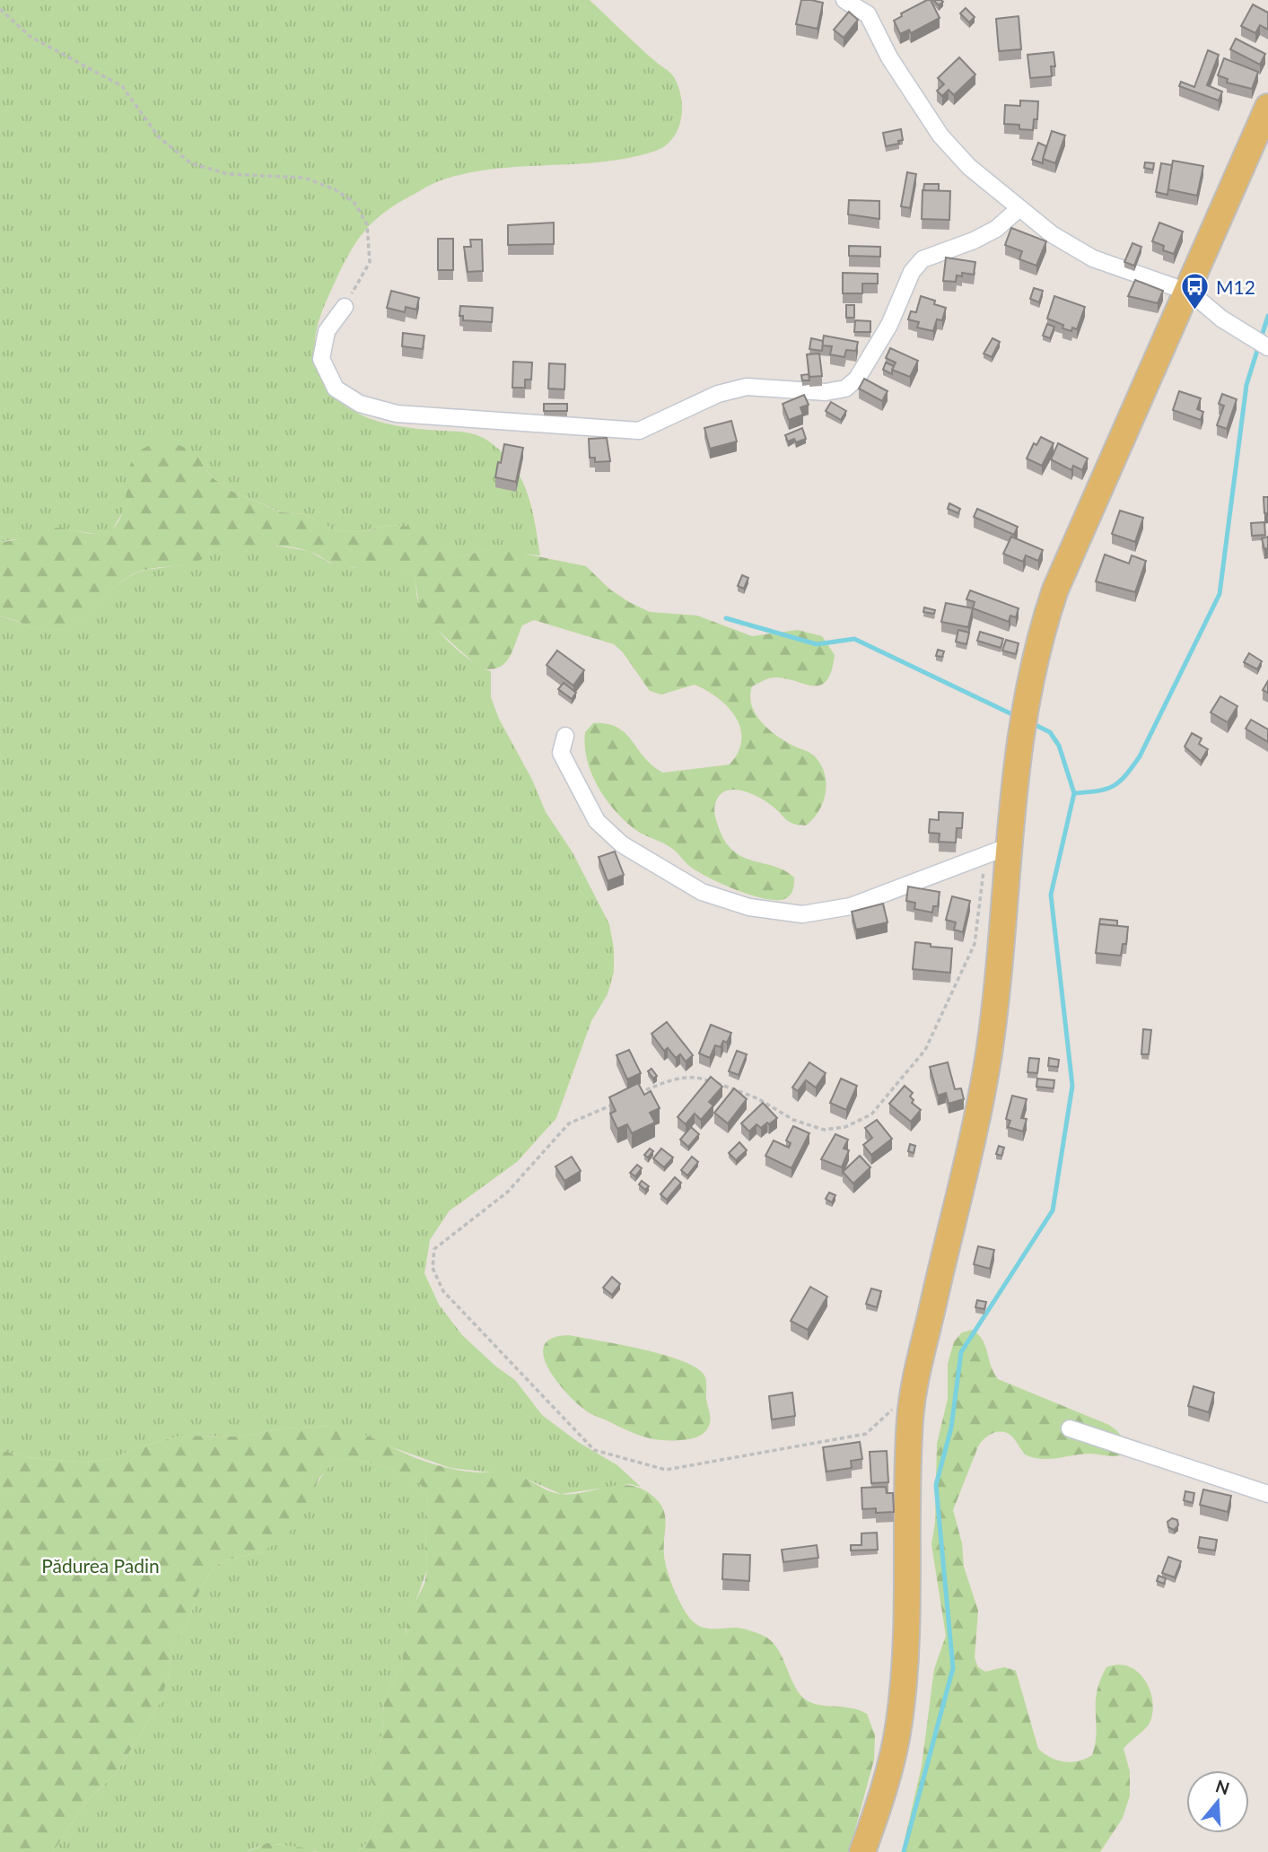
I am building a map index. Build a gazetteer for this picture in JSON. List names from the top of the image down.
{
  "parks": ["Pădurea Padin"],
  "places": {
    "bus stop": ["M12"]
  },
  "north": "top"
}
